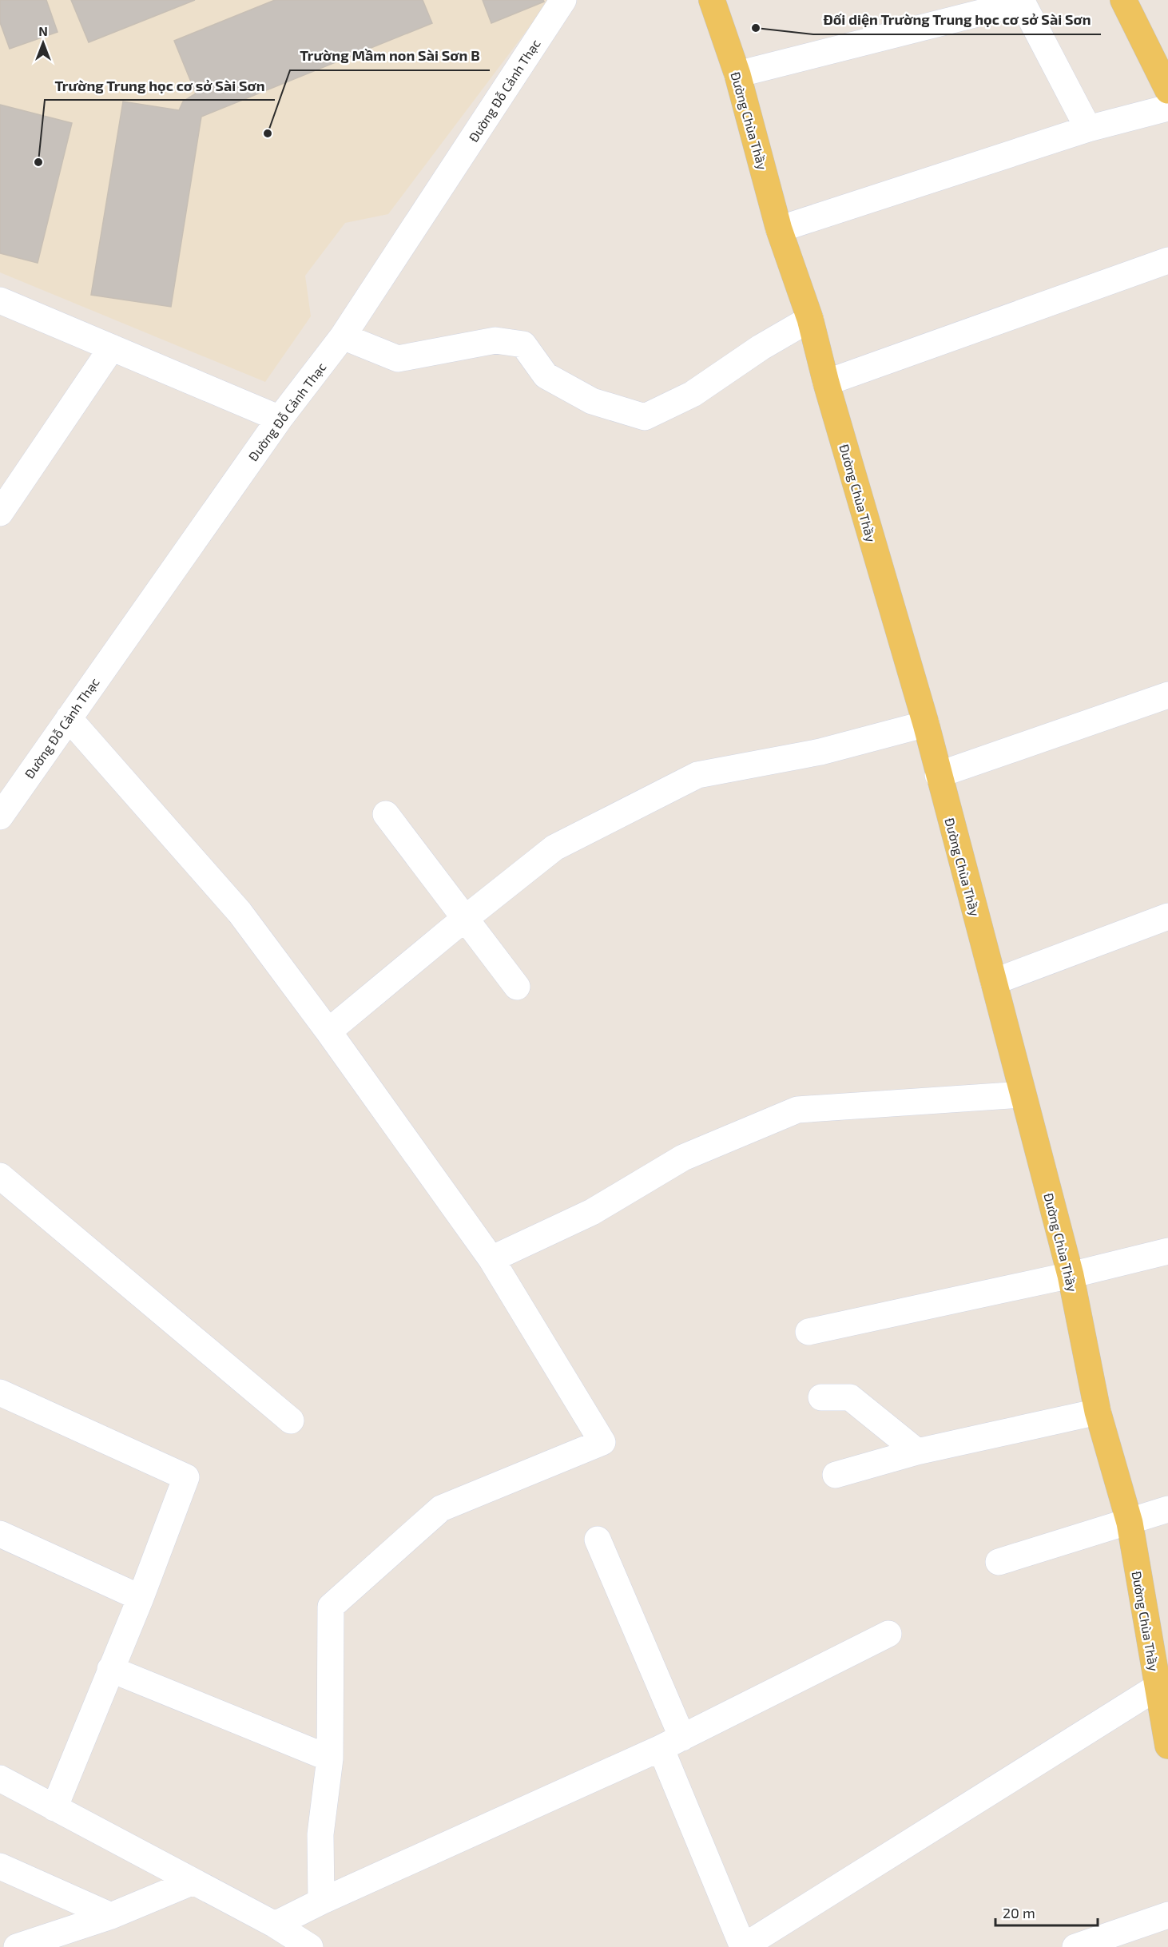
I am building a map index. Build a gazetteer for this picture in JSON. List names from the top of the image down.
{
  "streets": {
    "main road": ["Đường Chùa Thầy"],
    "street": ["Đường Đỗ Cảnh Thạc"]
  },
  "places": ["Đối diện Trường Trung học cơ sở Sài Sơn", "Trường Mầm non Sài Sơn B", "Trường Trung học cơ sở Sài Sơn"],
  "scale_bar": "20 m",
  "north": "top"
}
